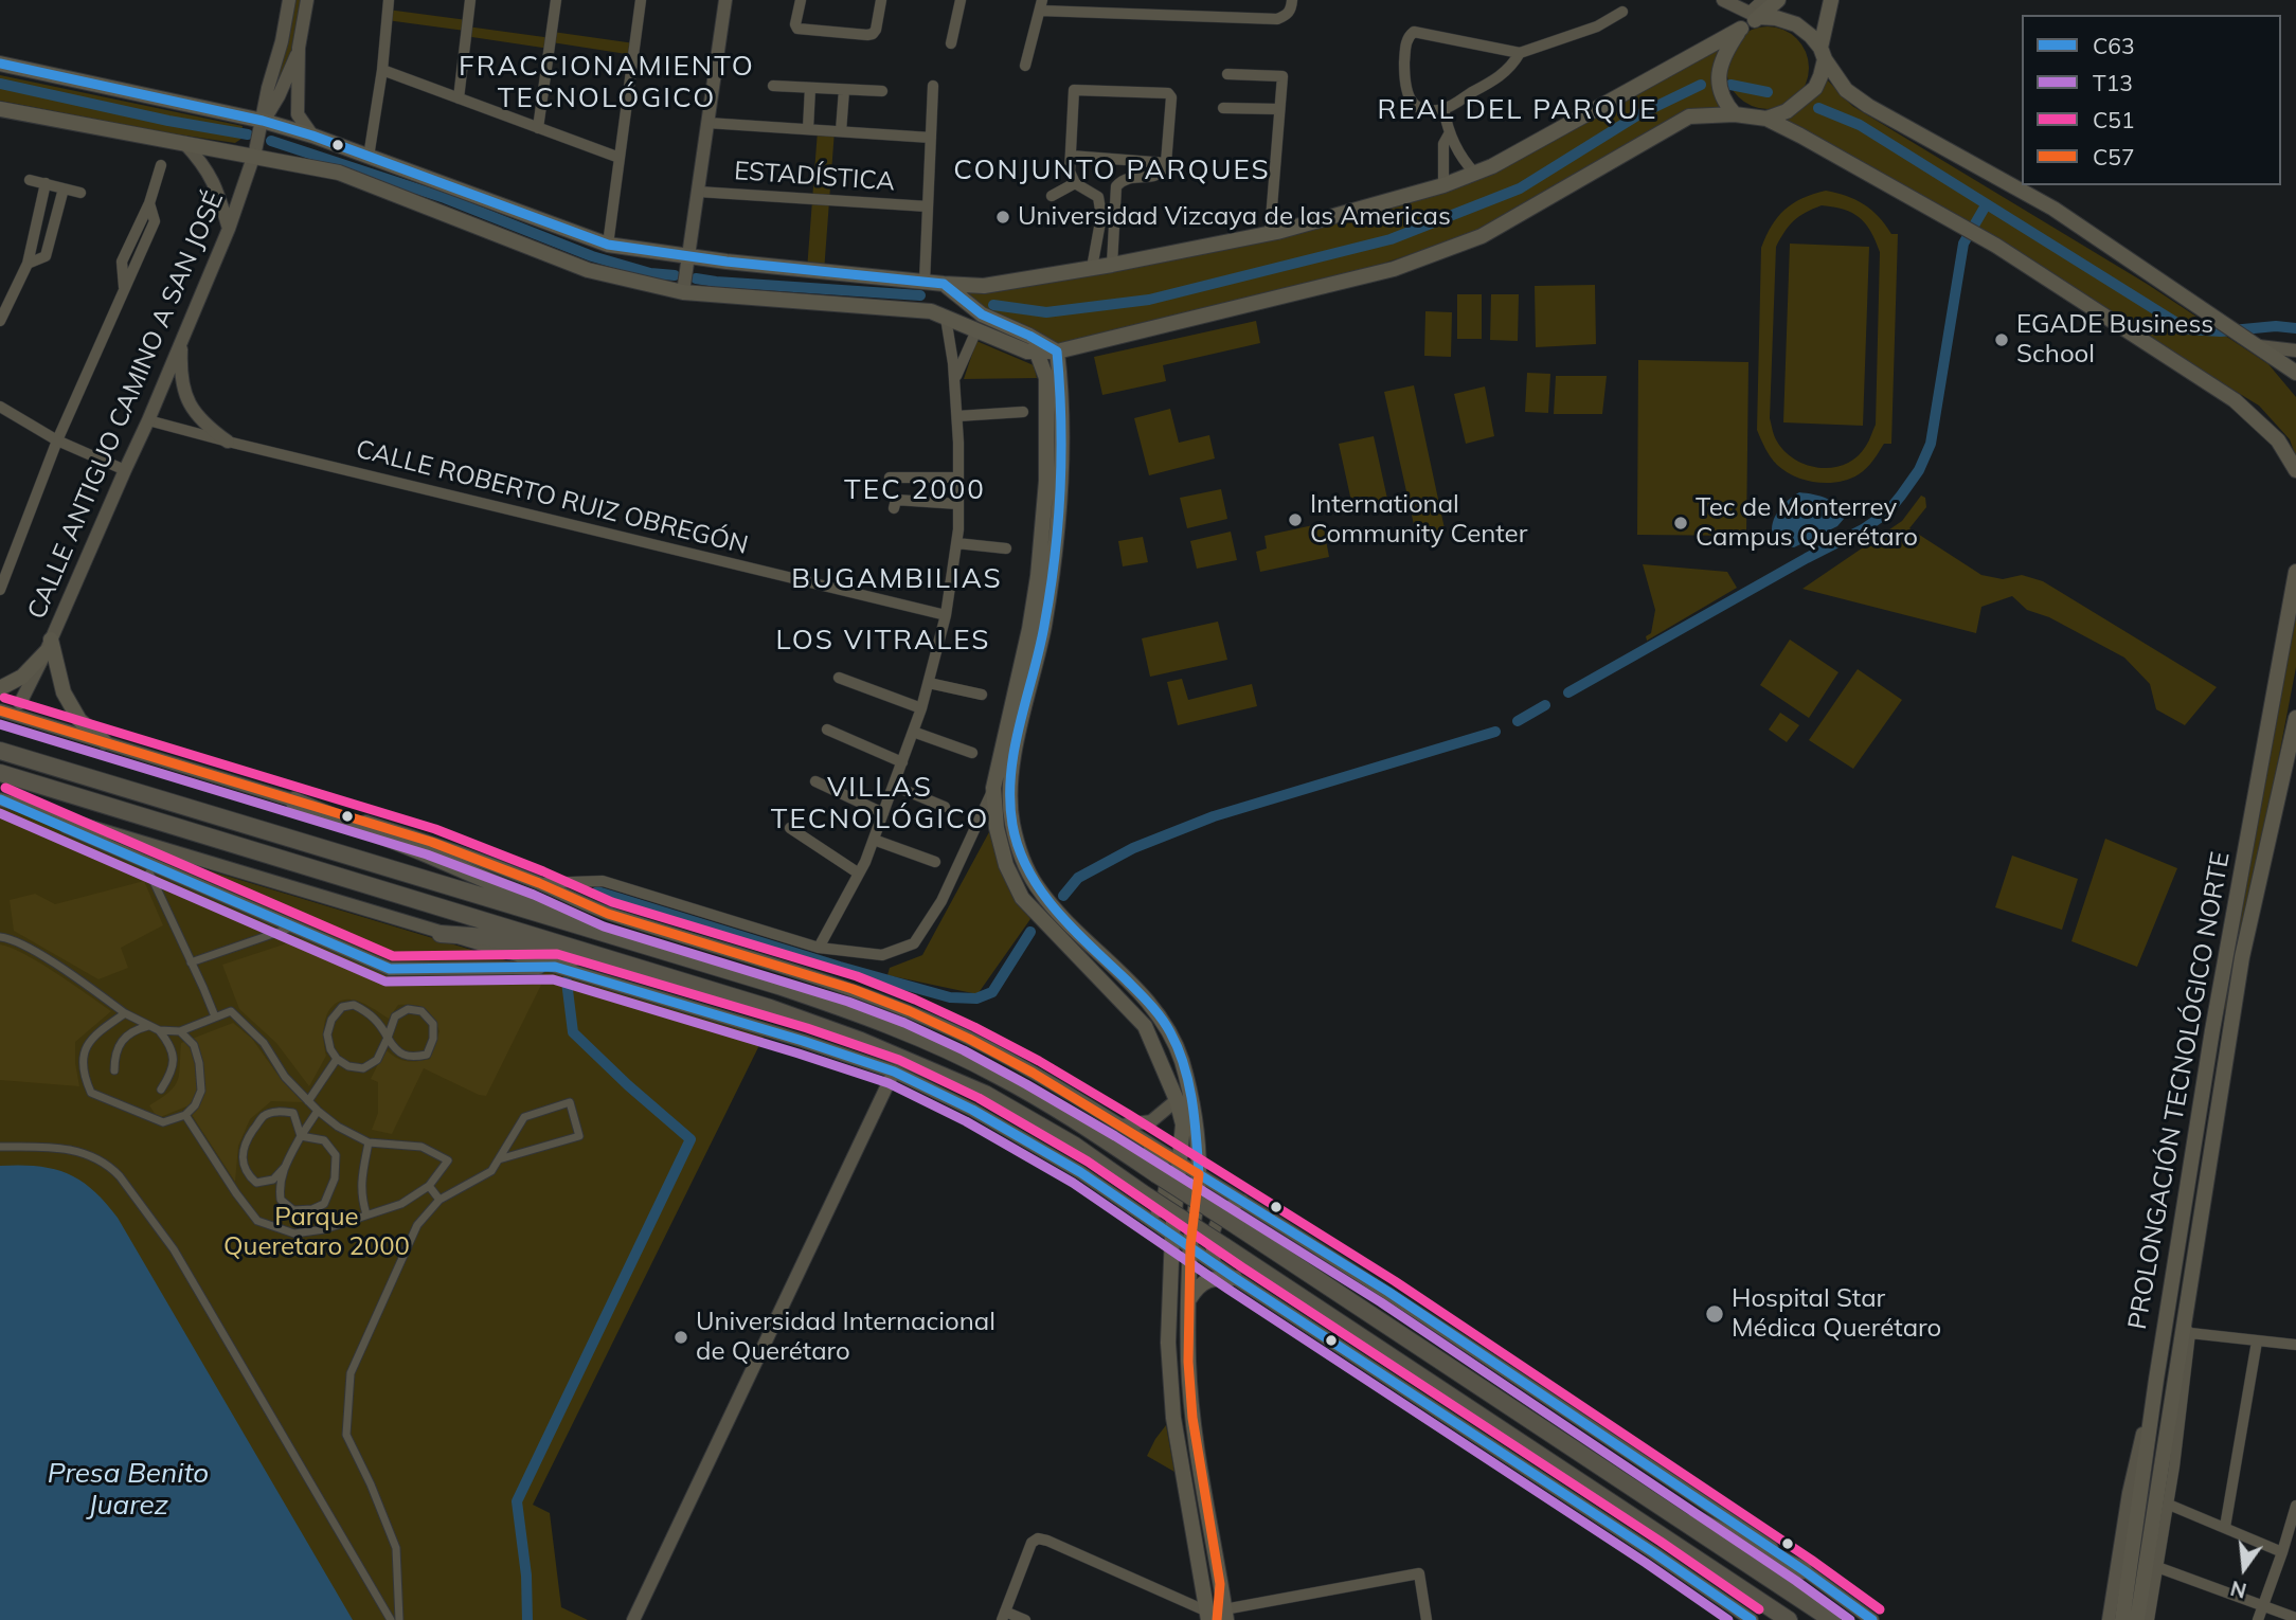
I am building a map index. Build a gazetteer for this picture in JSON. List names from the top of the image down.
{
  "streets": {
    "main road": ["PROLONGACIÓN TECNOLÓGICO NORTE"],
    "street": ["ESTADÍSTICA", "CALLE ANTIGUO CAMINO A SAN JOSÉ", "CALLE ROBERTO RUIZ OBREGÓN"]
  },
  "crossings": [
    ["CALLE ANTIGUO CAMINO A SAN JOSÉ", "CALLE ROBERTO RUIZ OBREGÓN"]
  ],
  "districts": [
    "FRACCIONAMIENTO TECNOLÓGICO",
    "REAL DEL PARQUE",
    "CONJUNTO PARQUES",
    "TEC 2000",
    "BUGAMBILIAS",
    "LOS VITRALES",
    "VILLAS TECNOLÓGICO"
  ],
  "water": ["Presa Benito Juarez"],
  "parks": ["Parque Queretaro 2000"],
  "places": [
    "Universidad Vizcaya de las Americas",
    "EGADE Business School",
    "International Community Center",
    "Tec de Monterrey Campus Querétaro",
    "Hospital Star Médica Querétaro",
    "Universidad Internacional de Querétaro"
  ],
  "lines": [
    "transit line C63",
    "transit line C51",
    "transit line C57",
    "transit line T13"
  ],
  "legend": [
    "C63",
    "T13",
    "C51",
    "C57"
  ],
  "north": "bottom"
}
